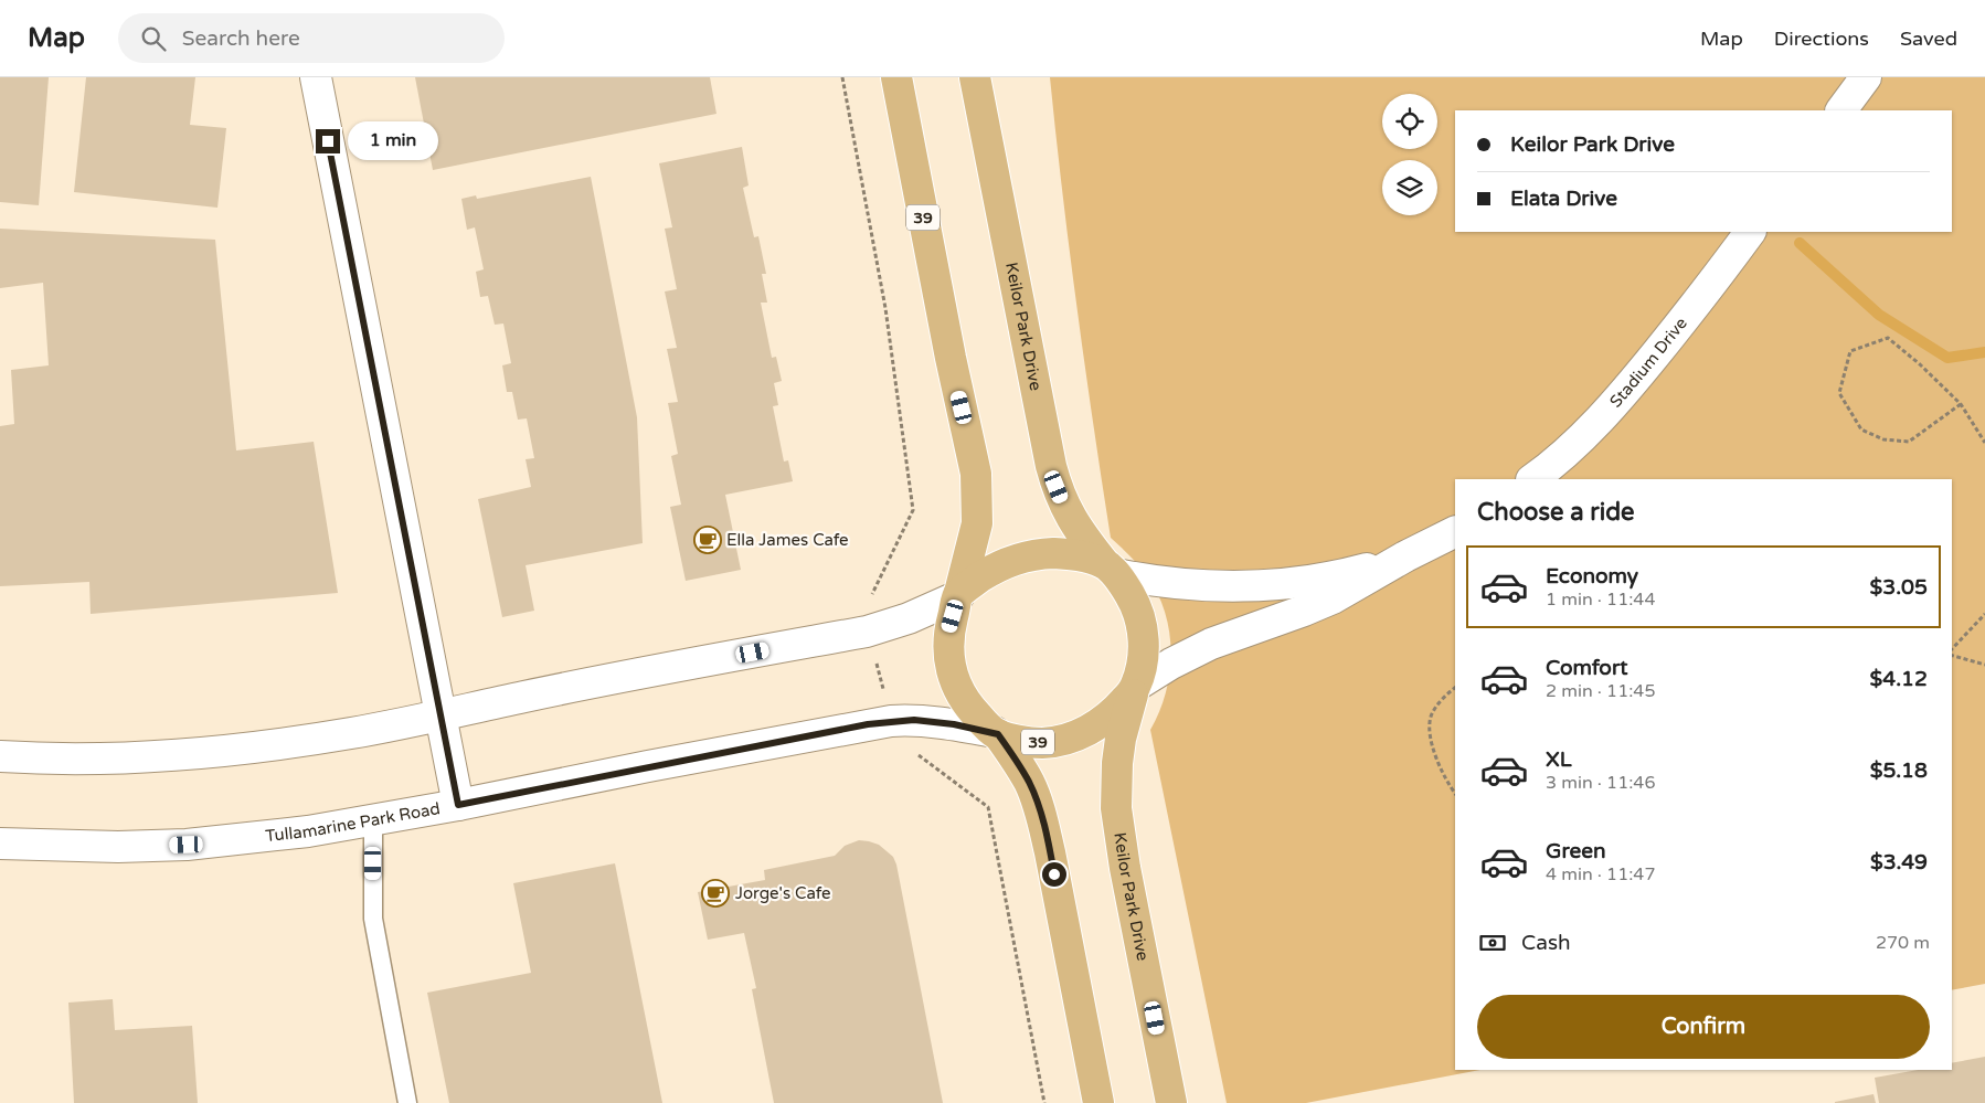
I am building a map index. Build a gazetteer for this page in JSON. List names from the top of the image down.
{
  "streets": {
    "main road": ["39", "Keilor Park Drive"],
    "street": ["Stadium Drive", "Tullamarine Park Road"]
  },
  "crossings": [
    ["39", "Keilor Park Drive"],
    ["39", "Tullamarine Park Road"],
    ["Keilor Park Drive", "Tullamarine Park Road"]
  ],
  "places": {
    "cafe": ["Ella James Cafe", "Jorge's Cafe"]
  },
  "page": {
    "header": "Map",
    "search": "Search here",
    "nav": ["Map", "Directions", "Saved"],
    "banner": ["Keilor Park Drive", "Elata Drive"],
    "bubble": "1 min",
    "heading": "Choose a ride",
    "list": [
      {
        "name": "Economy",
        "note": "1 min · 11:44",
        "value": "$3.05"
      },
      {
        "name": "Comfort",
        "note": "2 min · 11:45",
        "value": "$4.12"
      },
      {
        "name": "XL",
        "note": "3 min · 11:46",
        "value": "$5.18"
      },
      {
        "name": "Green",
        "note": "4 min · 11:47",
        "value": "$3.49"
      }
    ],
    "pay": ["Cash", "270 m"],
    "buttons": "Confirm"
  }
}
